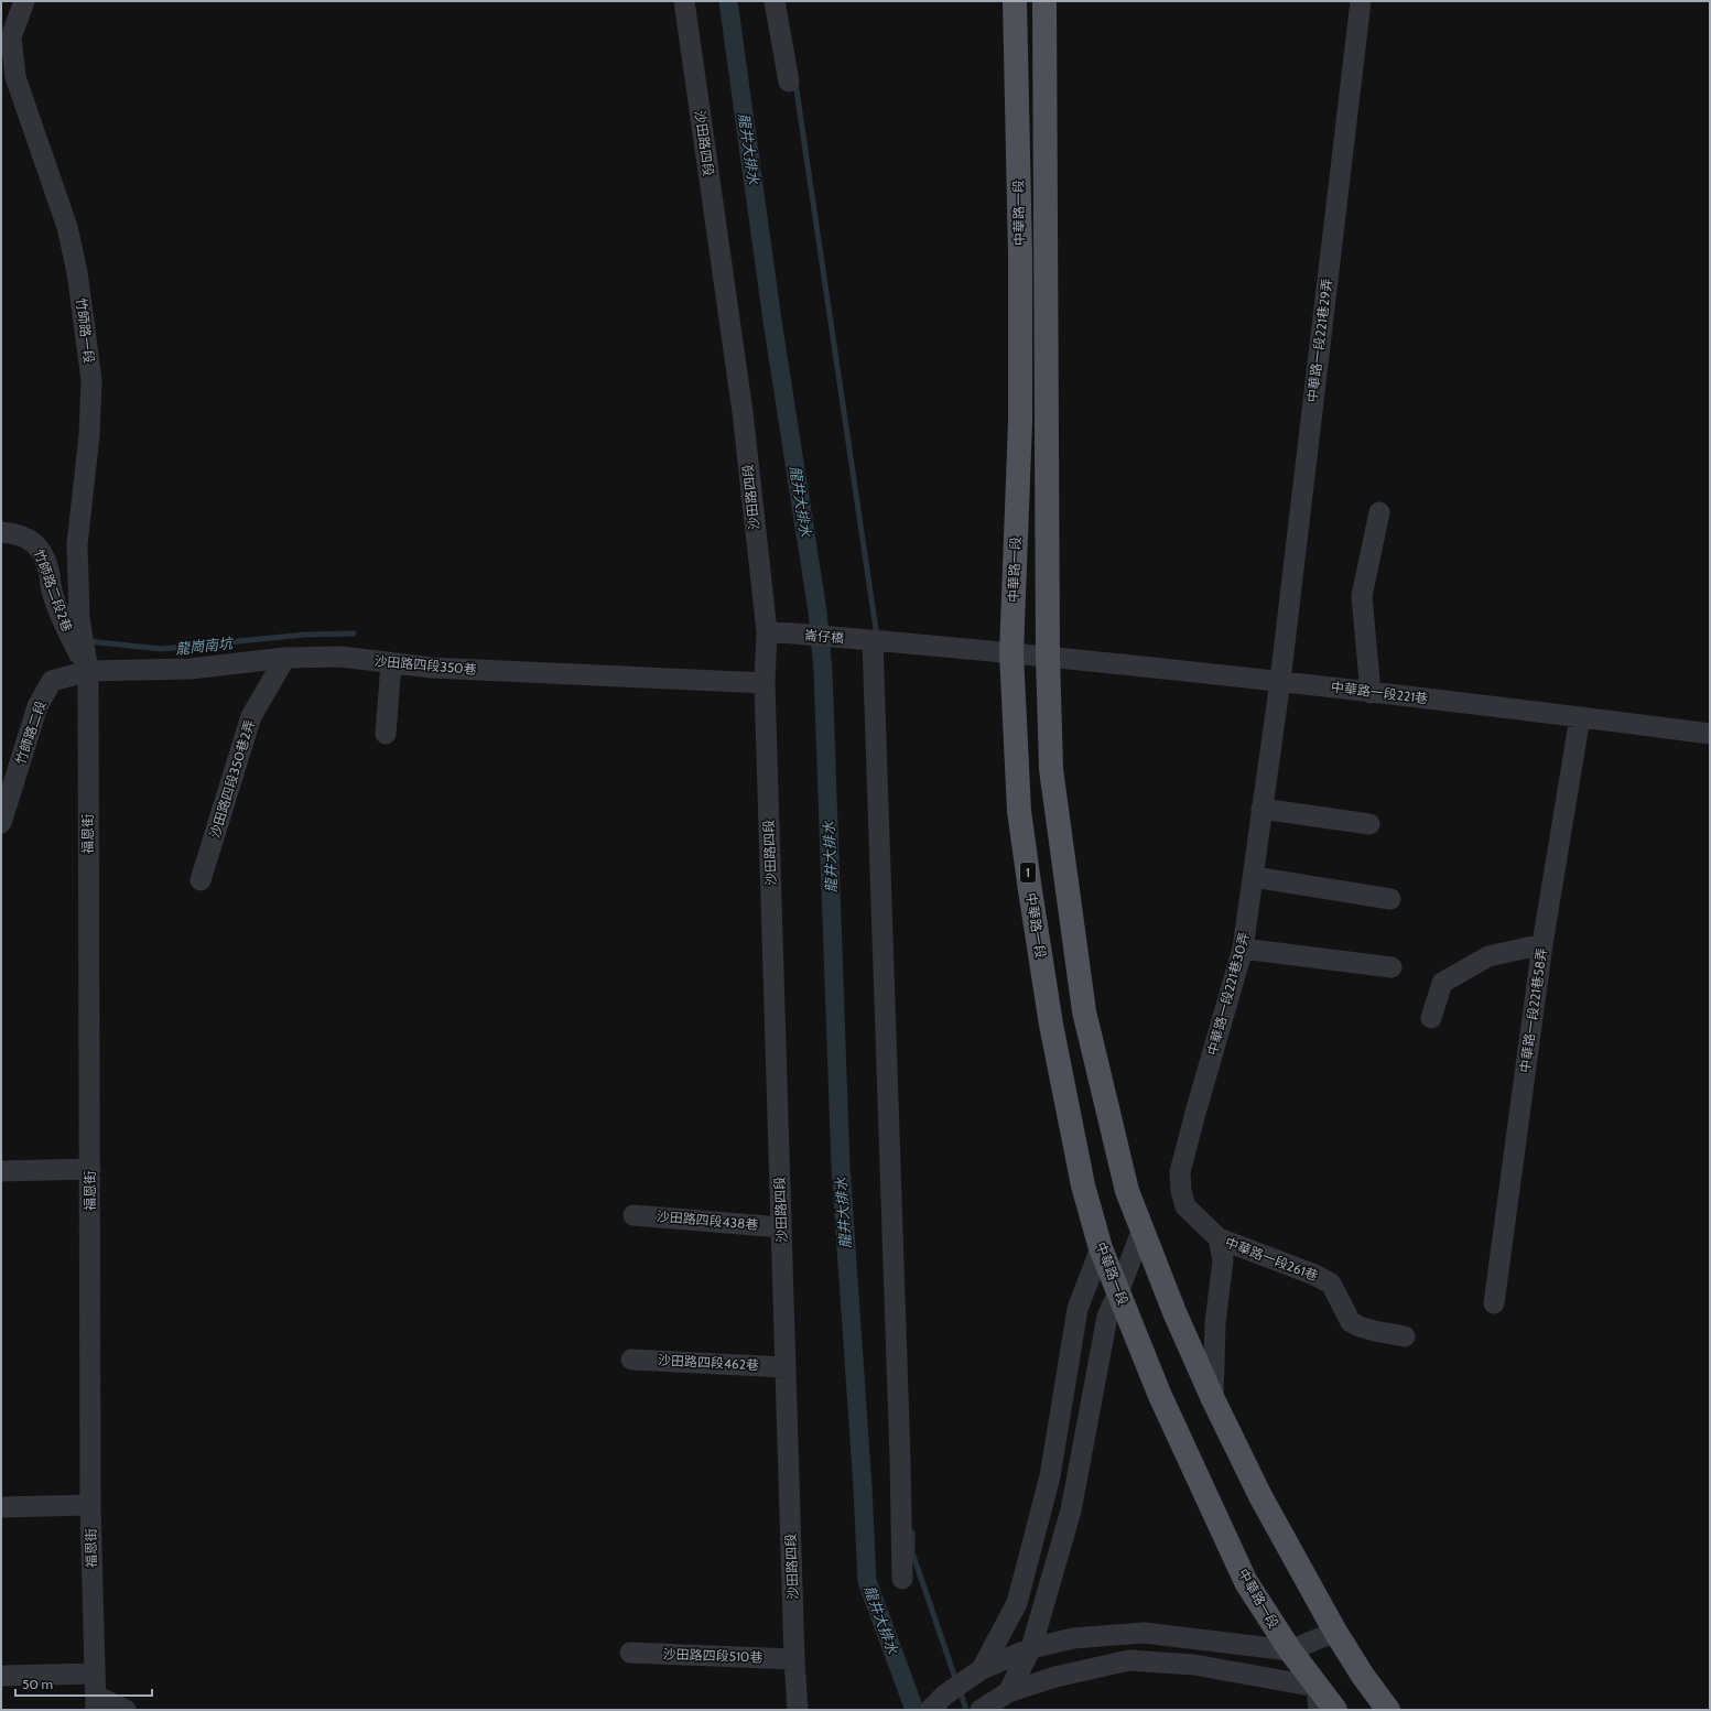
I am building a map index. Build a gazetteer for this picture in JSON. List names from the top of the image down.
{
  "streets": {
    "main road": ["中華路一段", "1"],
    "street": [
      "沙田路四段",
      "竹師路一段",
      "中華路一段221巷29弄",
      "竹師路二段2巷",
      "崙仔橋",
      "沙田路四段350巷",
      "中華路一段221巷",
      "竹師路二段",
      "沙田路四段350巷2弄",
      "福恩街",
      "中華路一段221巷30弄",
      "中華路一段221巷58弄",
      "沙田路四段438巷",
      "中華路一段261巷",
      "沙田路四段462巷",
      "沙田路四段510巷"
    ]
  },
  "crossings": [
    ["沙田路四段", "崙仔橋"],
    ["沙田路四段", "沙田路四段350巷"],
    ["沙田路四段", "沙田路四段438巷"],
    ["沙田路四段", "沙田路四段462巷"],
    ["沙田路四段", "沙田路四段510巷"],
    ["中華路一段", "崙仔橋"],
    ["中華路一段", "中華路一段221巷"],
    ["中華路一段", "1"],
    ["中華路一段", "中華路一段261巷"],
    ["竹師路一段", "竹師路二段2巷"],
    ["竹師路一段", "沙田路四段350巷"],
    ["竹師路一段", "竹師路二段"],
    ["竹師路一段", "福恩街"],
    ["中華路一段221巷29弄", "中華路一段221巷"],
    ["中華路一段221巷29弄", "中華路一段221巷30弄"],
    ["竹師路二段2巷", "沙田路四段350巷"],
    ["竹師路二段2巷", "竹師路二段"],
    ["竹師路二段2巷", "福恩街"],
    ["崙仔橋", "中華路一段221巷"],
    ["沙田路四段350巷", "竹師路二段"],
    ["沙田路四段350巷", "沙田路四段350巷2弄"],
    ["沙田路四段350巷", "福恩街"],
    ["中華路一段221巷", "中華路一段221巷30弄"],
    ["中華路一段221巷", "中華路一段221巷58弄"],
    ["竹師路二段", "福恩街"],
    ["中華路一段221巷30弄", "中華路一段261巷"]
  ],
  "water": ["龍井大排水", "龍崗南坑"],
  "scale_bar": "50 m"
}
